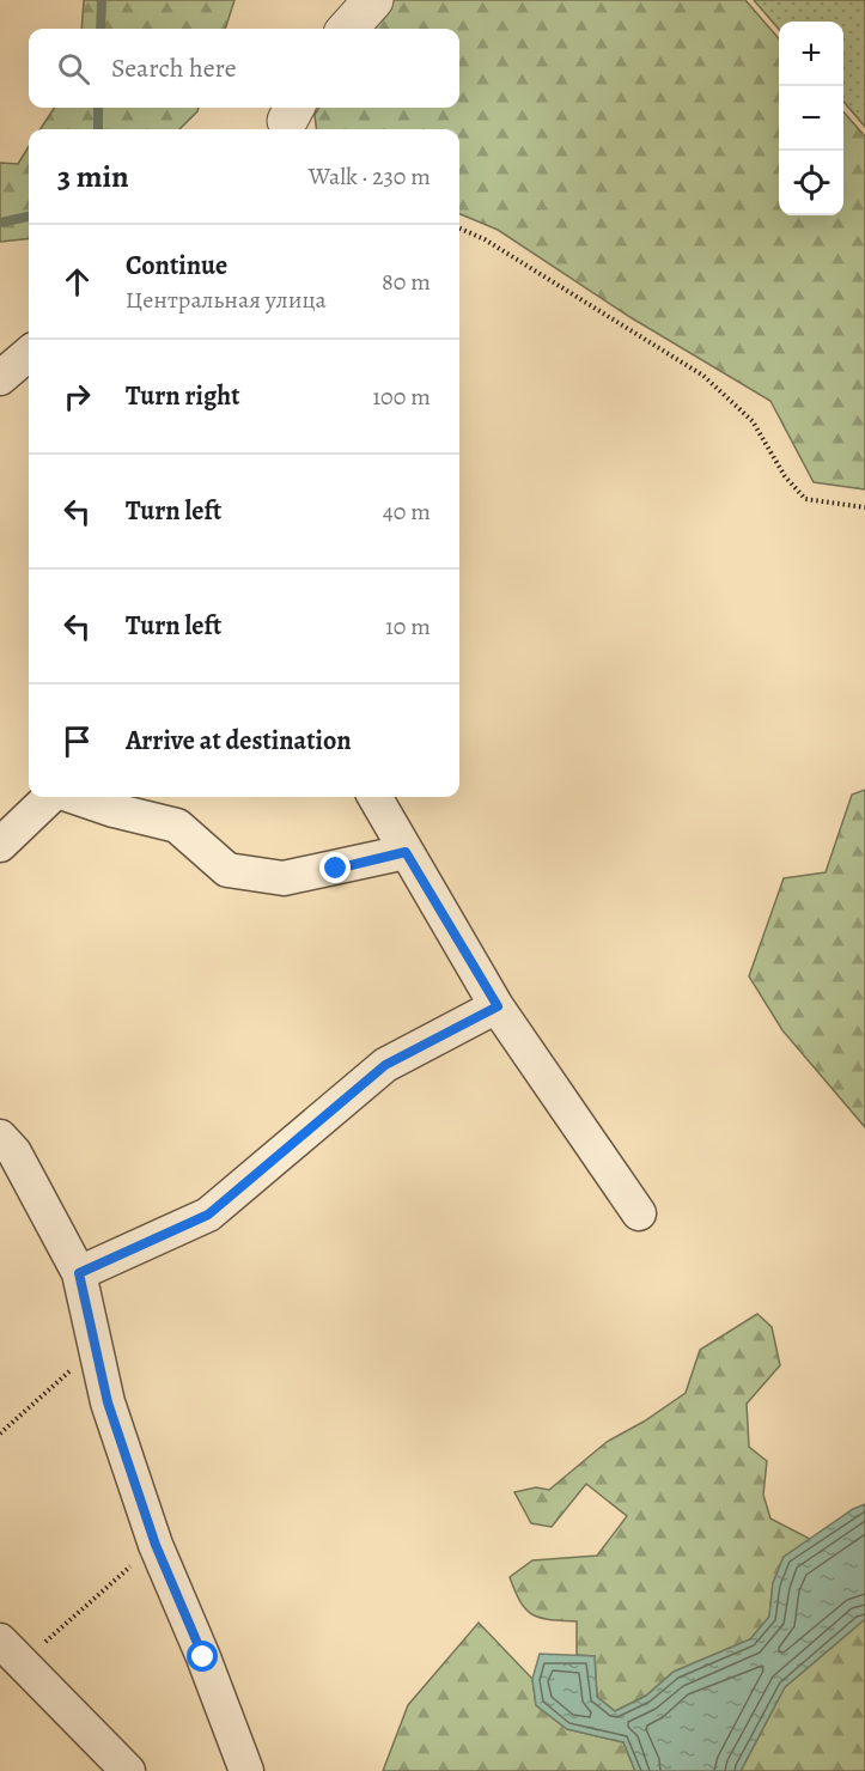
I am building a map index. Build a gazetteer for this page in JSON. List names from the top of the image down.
{
  "page": {
    "map_buttons": ["+", "−"],
    "search": "Search here",
    "heading": ["3 min", "Walk · 230 m"],
    "list": [
      ["Continue", "Центральная улица", "80 m"],
      ["Turn right", "100 m"],
      ["Turn left", "40 m"],
      ["Turn left", "10 m"],
      "Arrive at destination"
    ]
  }
}
